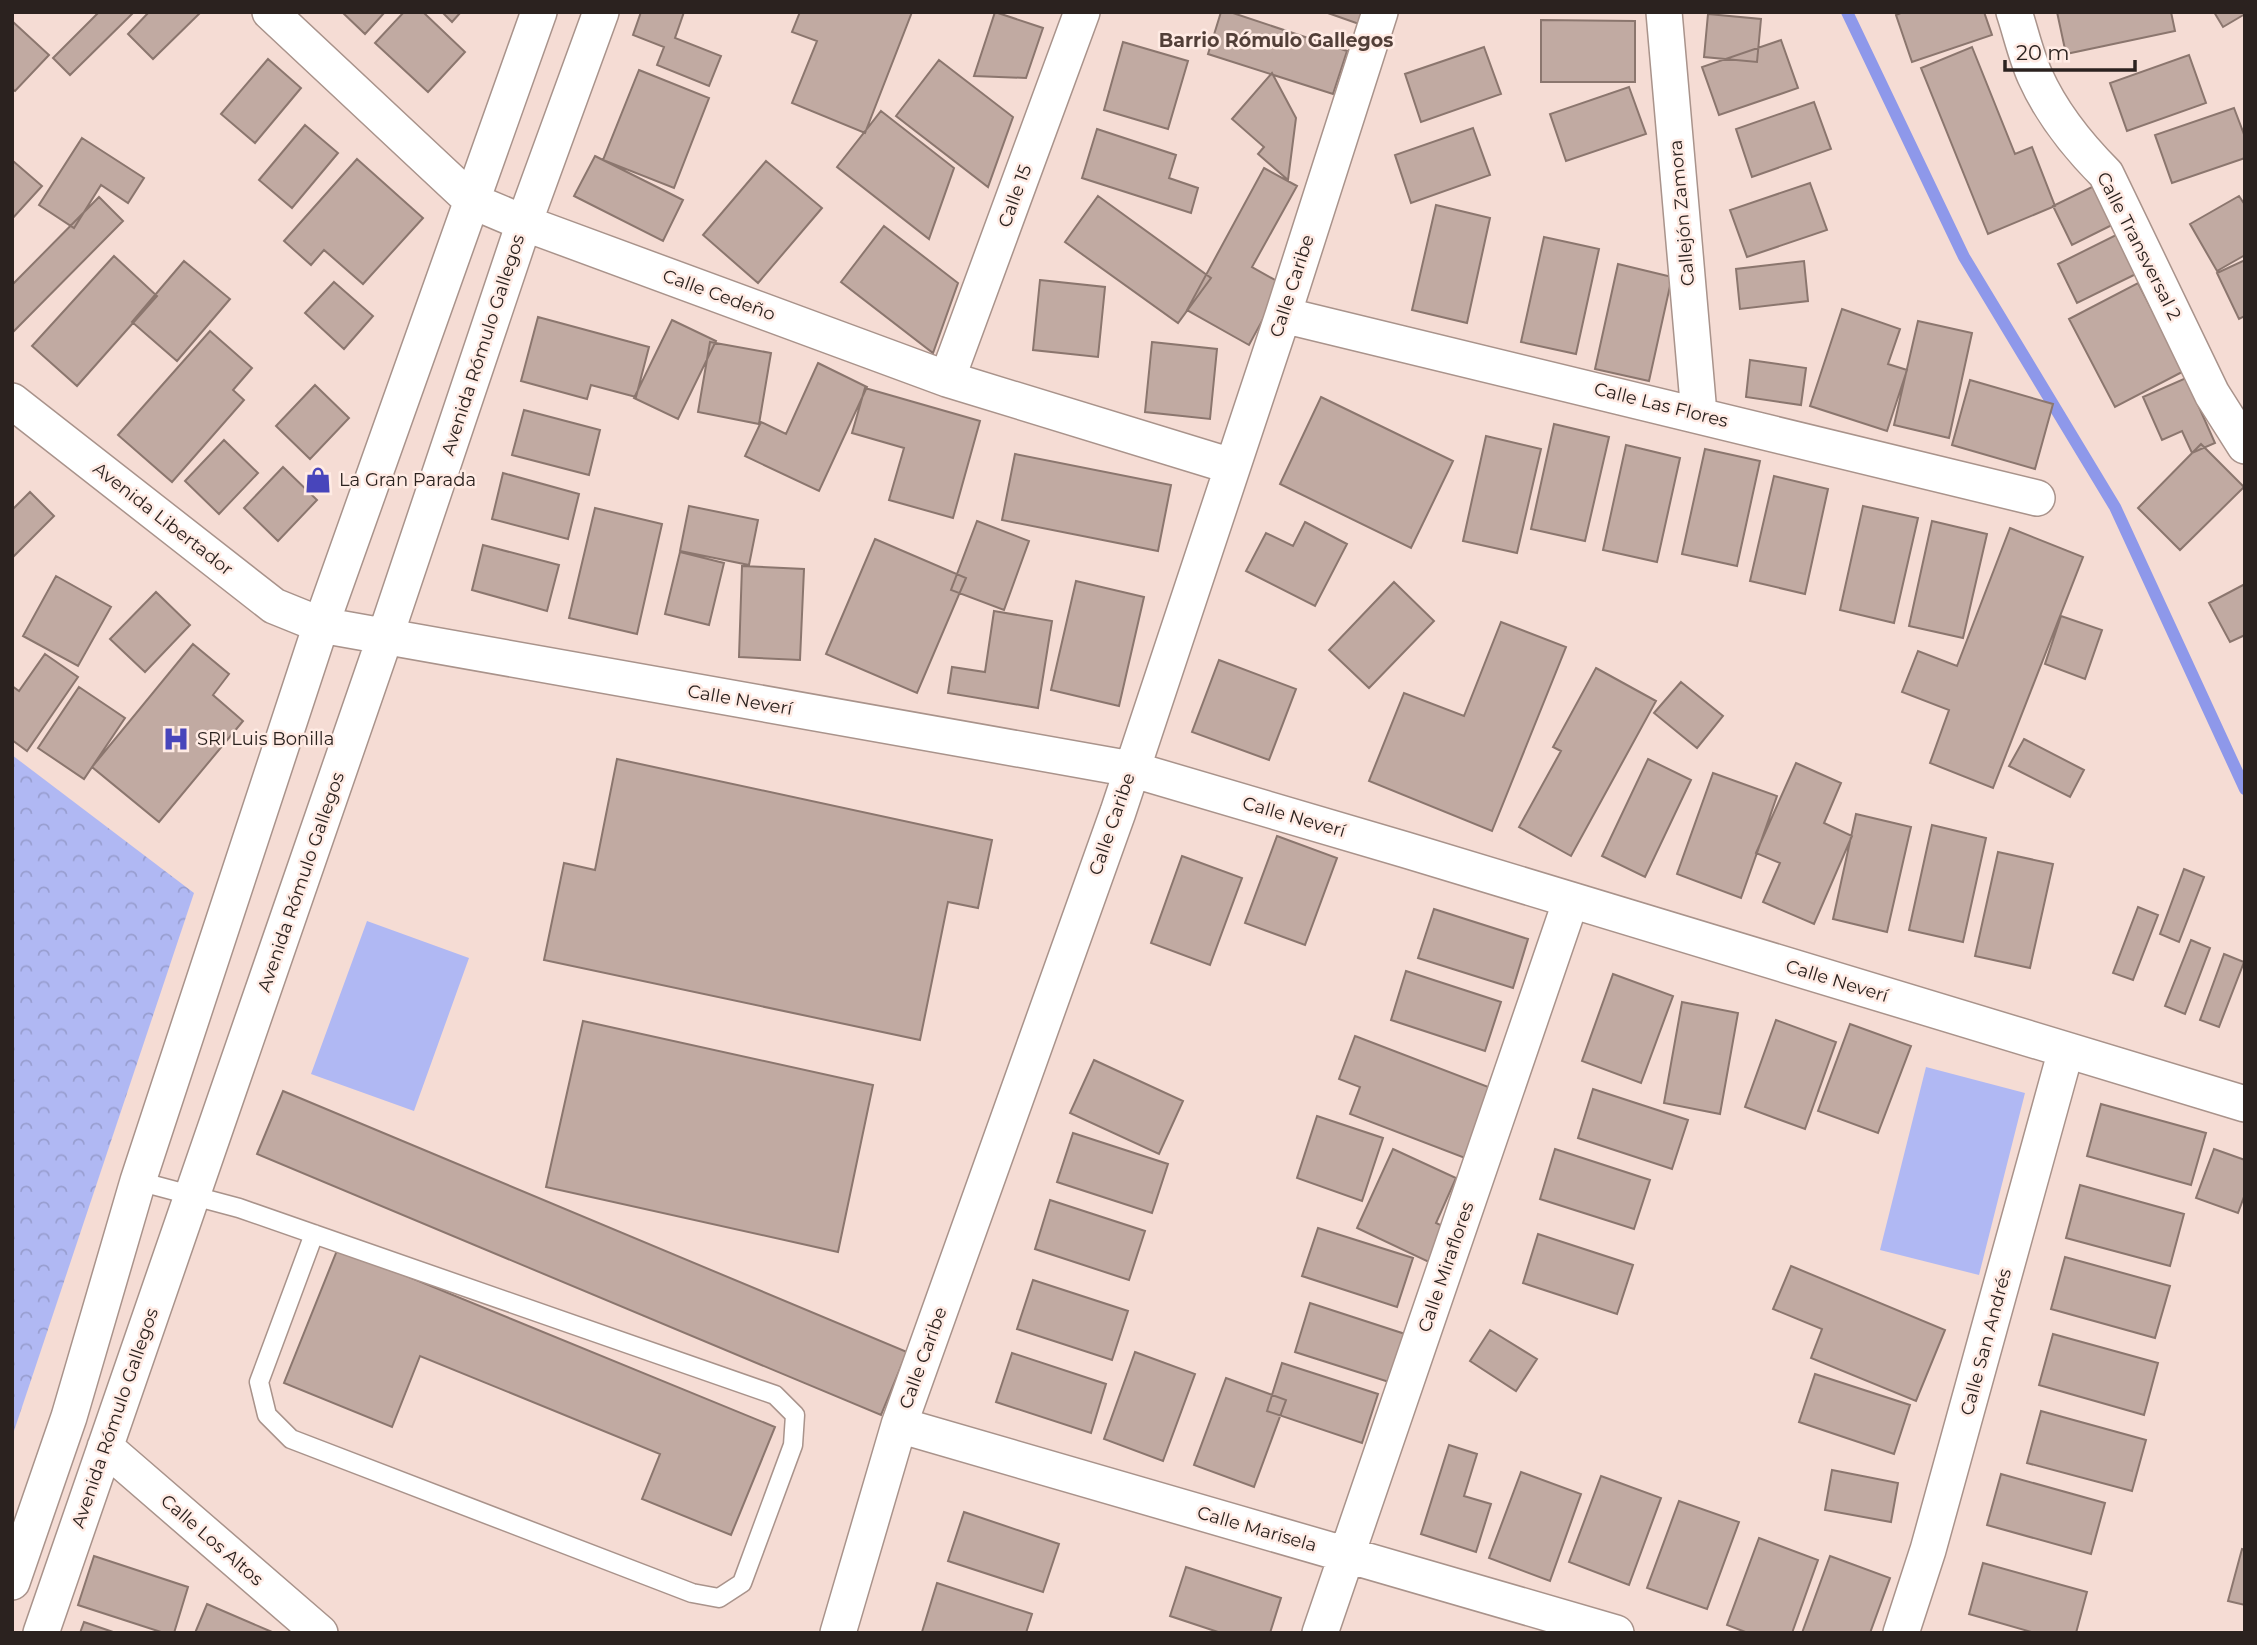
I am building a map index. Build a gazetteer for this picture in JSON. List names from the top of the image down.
{
  "streets": {
    "street": [
      "Calle 15",
      "Callejón Zamora",
      "Calle Transversal 2",
      "Calle Caribe",
      "Calle Cedeño",
      "Avenida Rómulo Gallegos",
      "Calle Las Flores",
      "Avenida Libertador",
      "Calle Neverí",
      "Calle Miraflores",
      "Calle San Andrés",
      "Calle Marisela",
      "Calle Los Altos"
    ]
  },
  "crossings": [
    ["Calle 15", "Calle Cedeño"],
    ["Callejón Zamora", "Calle Las Flores"],
    ["Calle Caribe", "Calle Cedeño"],
    ["Calle Caribe", "Calle Las Flores"],
    ["Calle Caribe", "Calle Neverí"],
    ["Calle Caribe", "Calle Marisela"],
    ["Calle Cedeño", "Avenida Rómulo Gallegos"],
    ["Avenida Rómulo Gallegos", "Calle Neverí"],
    ["Avenida Rómulo Gallegos", "Calle Los Altos"],
    ["Avenida Libertador", "Calle Neverí"],
    ["Calle Neverí", "Calle Miraflores"],
    ["Calle Neverí", "Calle San Andrés"],
    ["Calle Miraflores", "Calle Marisela"]
  ],
  "districts": ["Barrio Rómulo Gallegos"],
  "places": {
    "shop": ["La Gran Parada"],
    "hospital": ["SRI Luis Bonilla"]
  },
  "scale_bar": "20 m"
}
